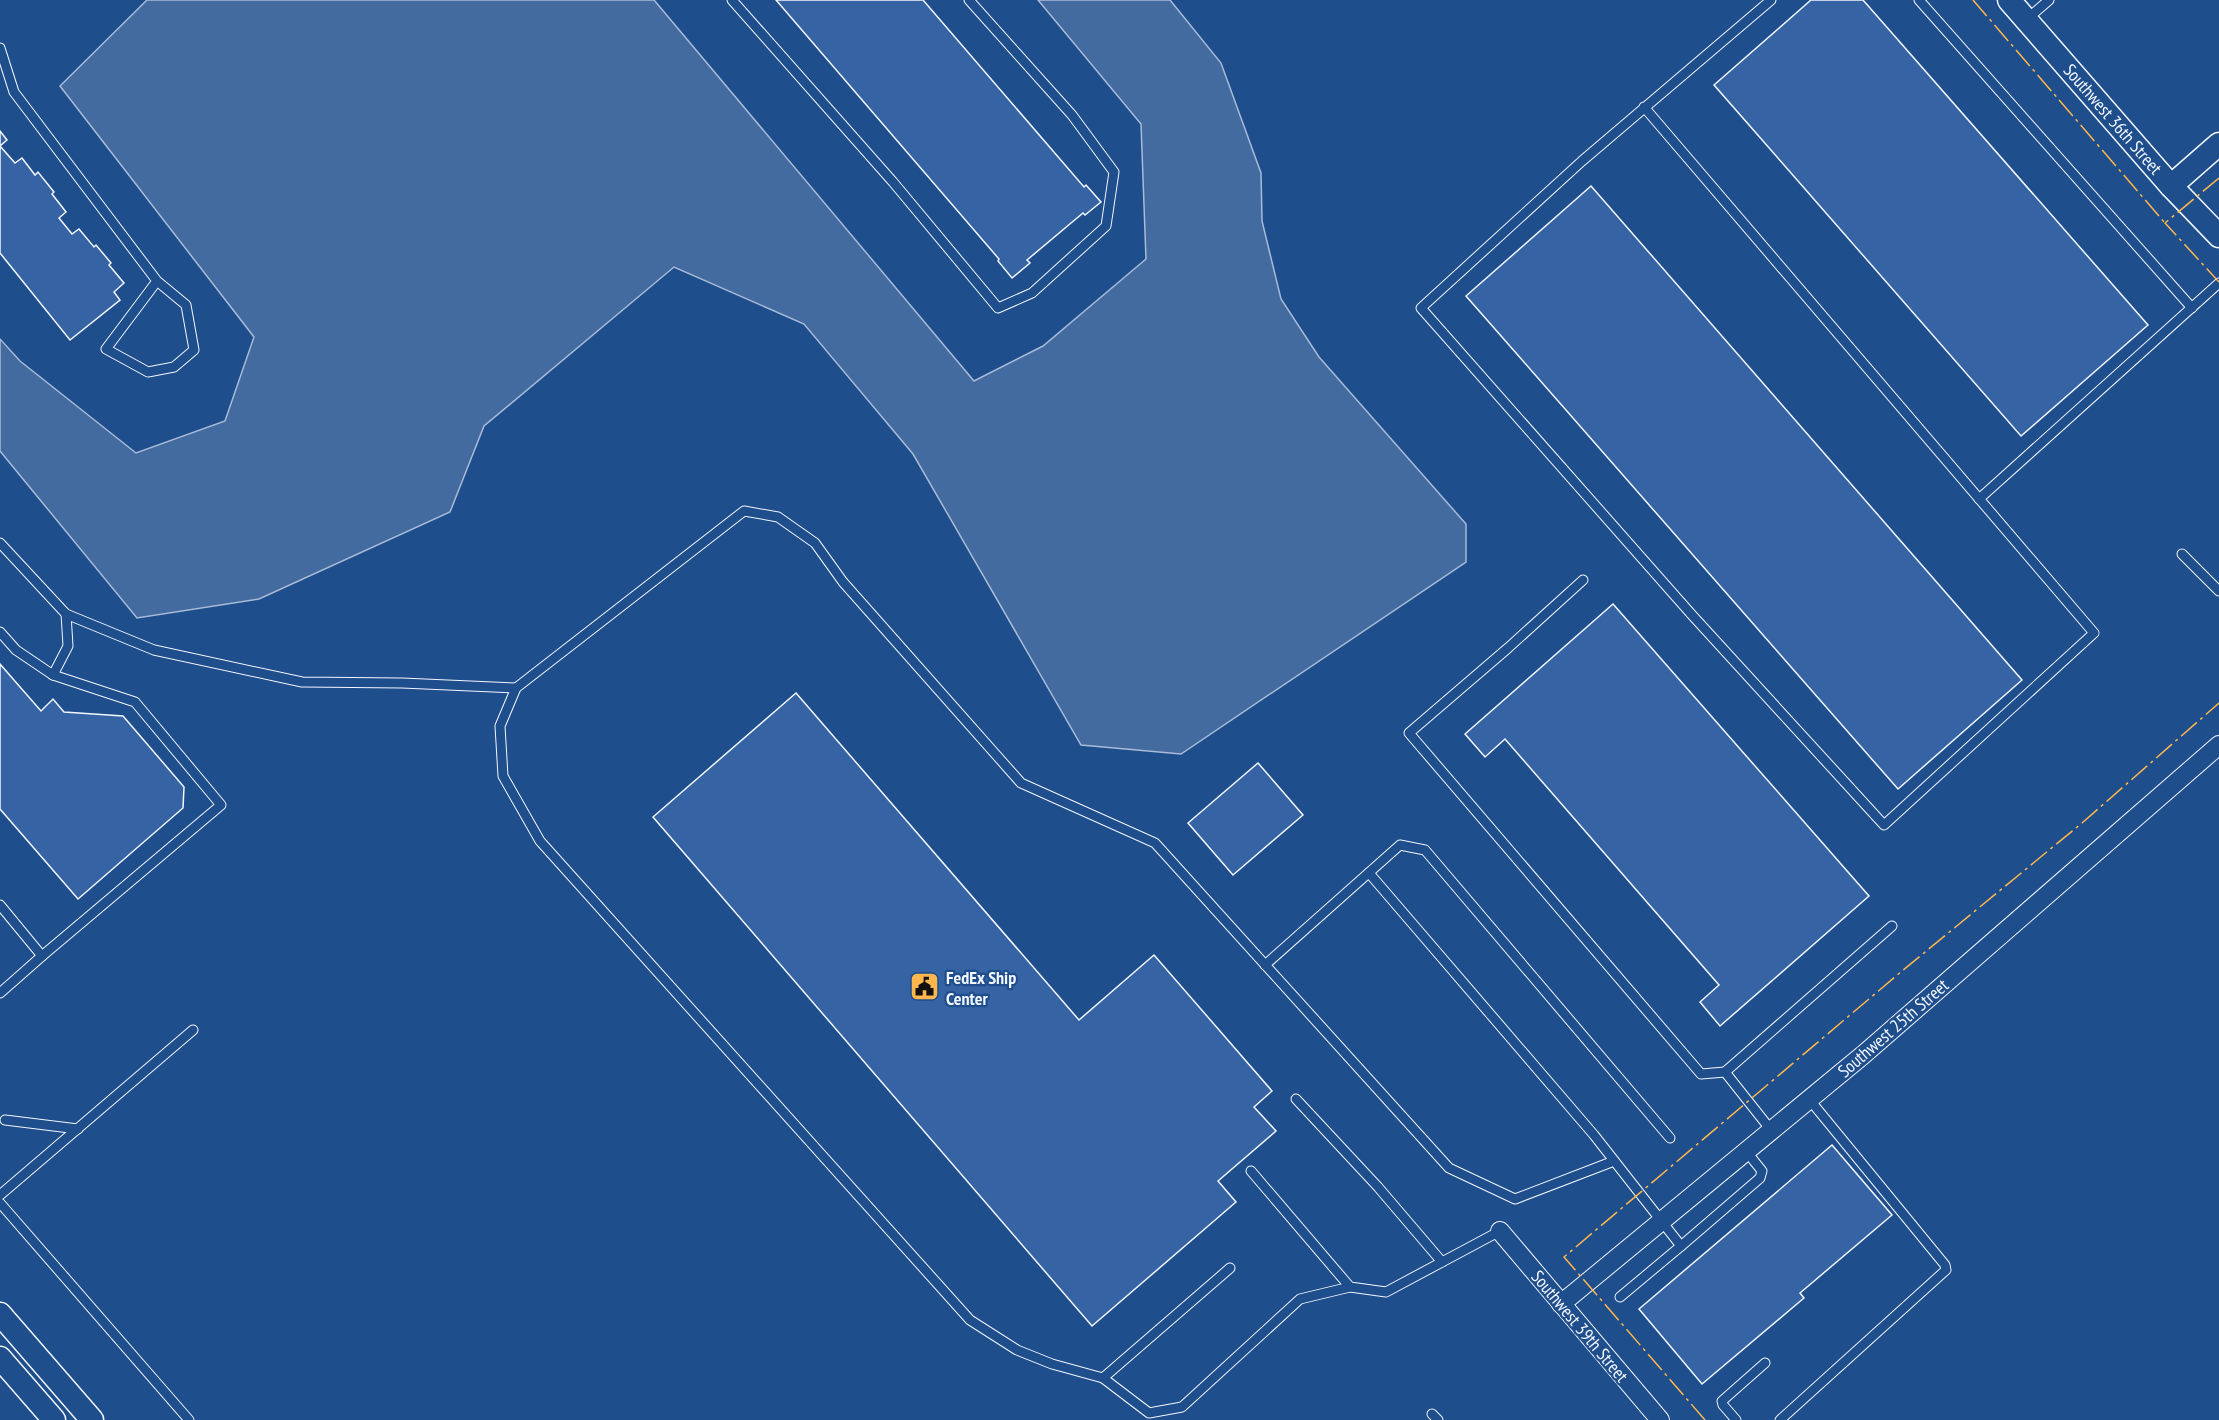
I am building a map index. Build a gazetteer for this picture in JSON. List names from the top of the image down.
{
  "streets": {
    "street": ["Southwest 36th Street", "Southwest 25th Street", "Southwest 39th Street"]
  },
  "crossings": [
    ["Southwest 25th Street", "Southwest 39th Street"]
  ],
  "places": {
    "public building": ["FedEx Ship Center"]
  }
}
